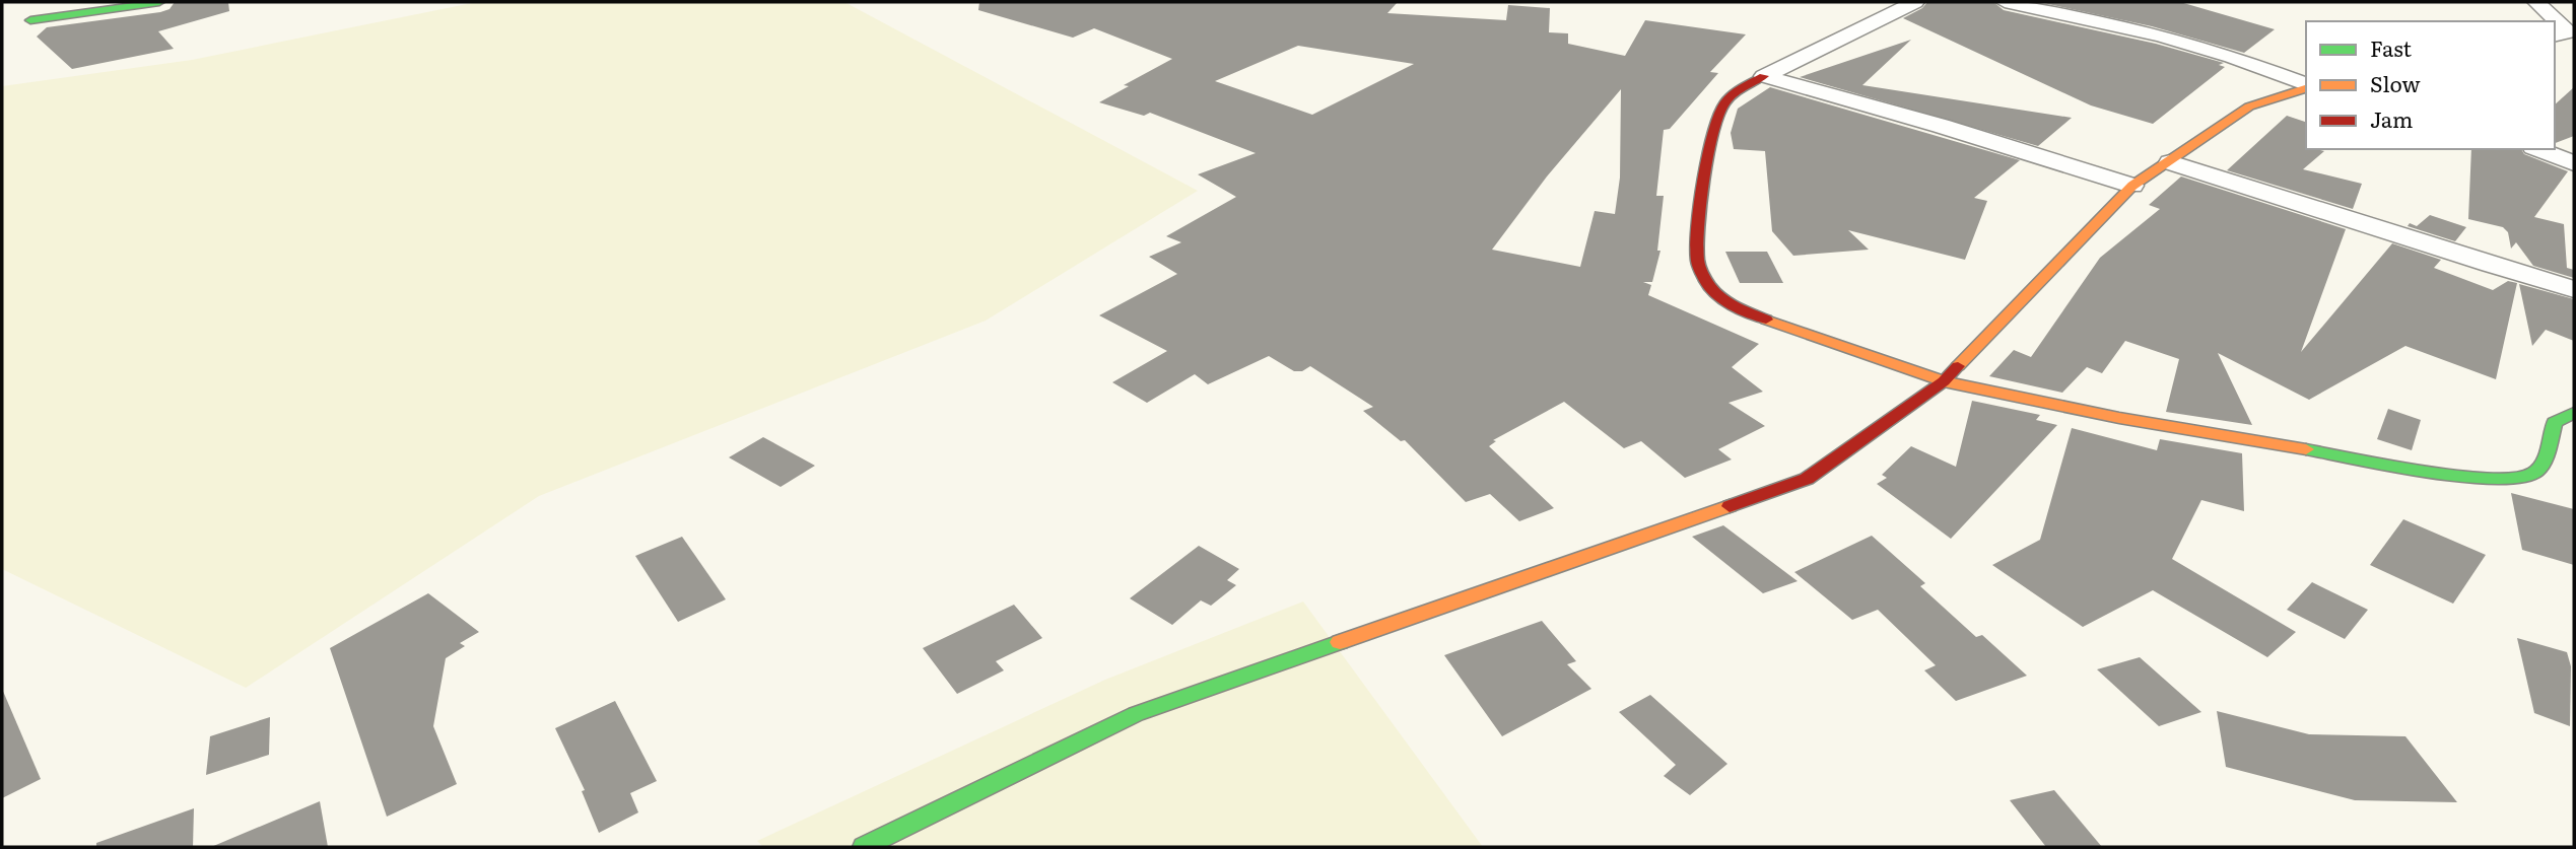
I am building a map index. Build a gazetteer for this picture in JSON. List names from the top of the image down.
{
  "legend": ["Fast", "Slow", "Jam"]
}
